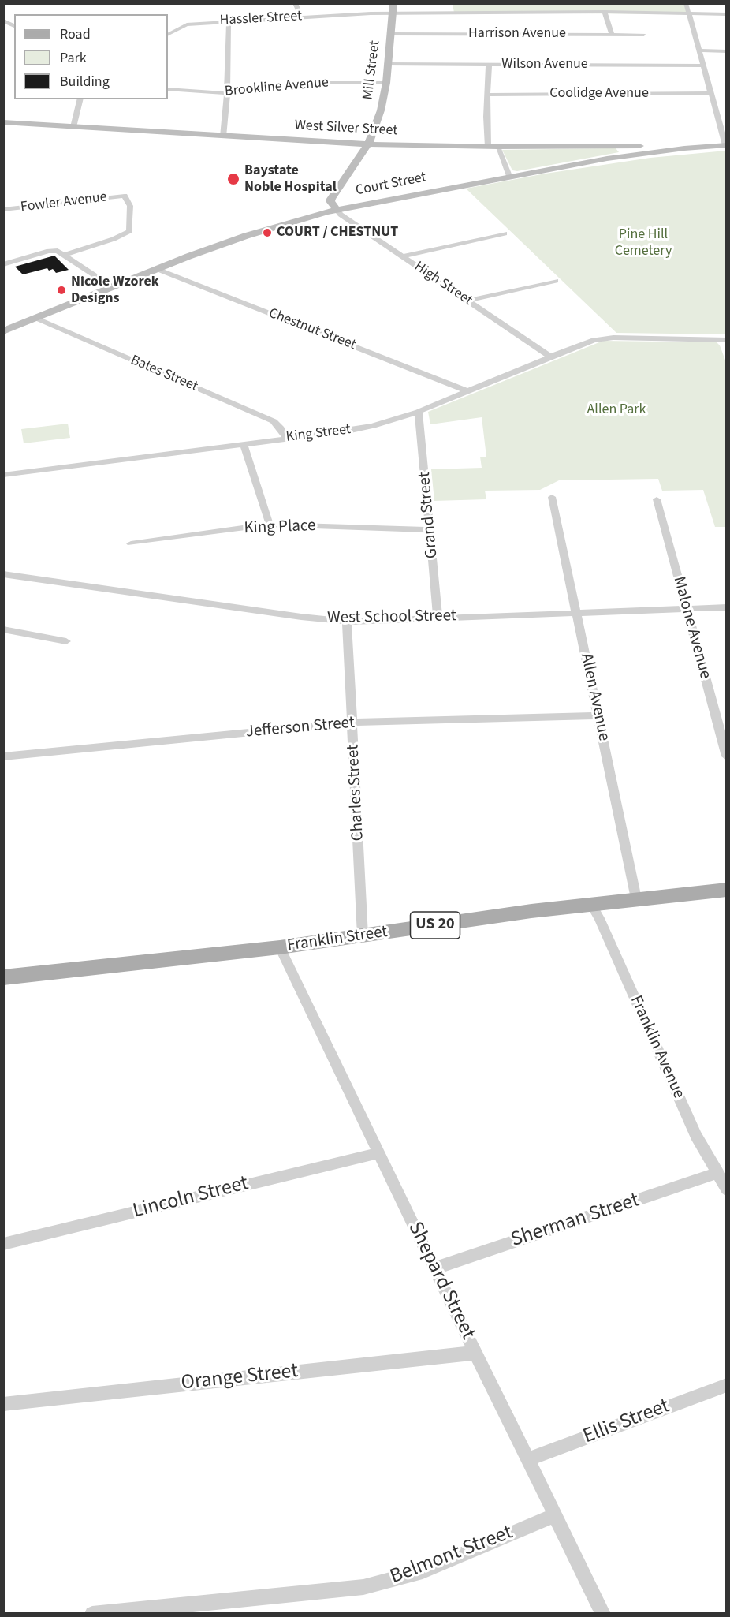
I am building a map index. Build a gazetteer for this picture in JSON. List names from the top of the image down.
{
  "streets": {
    "main road": [
      "Mill Street",
      "West Silver Street",
      "Court Street",
      "US 20",
      "Franklin Street"
    ],
    "street": [
      "Hassler Street",
      "Harrison Avenue",
      "Wilson Avenue",
      "Brookline Avenue",
      "Coolidge Avenue",
      "Fowler Avenue",
      "High Street",
      "Chestnut Street",
      "Bates Street",
      "King Street",
      "Grand Street",
      "King Place",
      "West School Street",
      "Malone Avenue",
      "Allen Avenue",
      "Jefferson Street",
      "Charles Street",
      "Franklin Avenue",
      "Lincoln Street",
      "Sherman Street",
      "Shepard Street",
      "Orange Street",
      "Ellis Street",
      "Belmont Street"
    ]
  },
  "crossings": [
    ["Hassler Street", "Mill Street"],
    ["Harrison Avenue", "Mill Street"],
    ["Wilson Avenue", "Mill Street"],
    ["Mill Street", "Brookline Avenue"],
    ["Mill Street", "West Silver Street"],
    ["Mill Street", "Court Street"],
    ["Mill Street", "High Street"],
    ["West Silver Street", "Court Street"],
    ["Court Street", "High Street"],
    ["Court Street", "Chestnut Street"],
    ["Court Street", "Bates Street"],
    ["High Street", "King Street"],
    ["Chestnut Street", "King Street"],
    ["Bates Street", "King Street"],
    ["King Street", "Grand Street"],
    ["Grand Street", "King Place"],
    ["Grand Street", "West School Street"],
    ["West School Street", "Malone Avenue"],
    ["West School Street", "Allen Avenue"],
    ["West School Street", "Charles Street"],
    ["Allen Avenue", "Jefferson Street"],
    ["Allen Avenue", "Franklin Street"],
    ["Jefferson Street", "Charles Street"],
    ["Charles Street", "Franklin Street"],
    ["Franklin Street", "Franklin Avenue"],
    ["Franklin Street", "Shepard Street"],
    ["Franklin Avenue", "Sherman Street"],
    ["Lincoln Street", "Shepard Street"],
    ["Sherman Street", "Shepard Street"],
    ["Shepard Street", "Orange Street"],
    ["Shepard Street", "Ellis Street"],
    ["Shepard Street", "Belmont Street"]
  ],
  "parks": ["Pine Hill Cemetery", "Allen Park"],
  "places": ["Baystate Noble Hospital", "COURT / CHESTNUT", "Nicole Wzorek Designs"],
  "legend": ["Road", "Park", "Building"]
}
